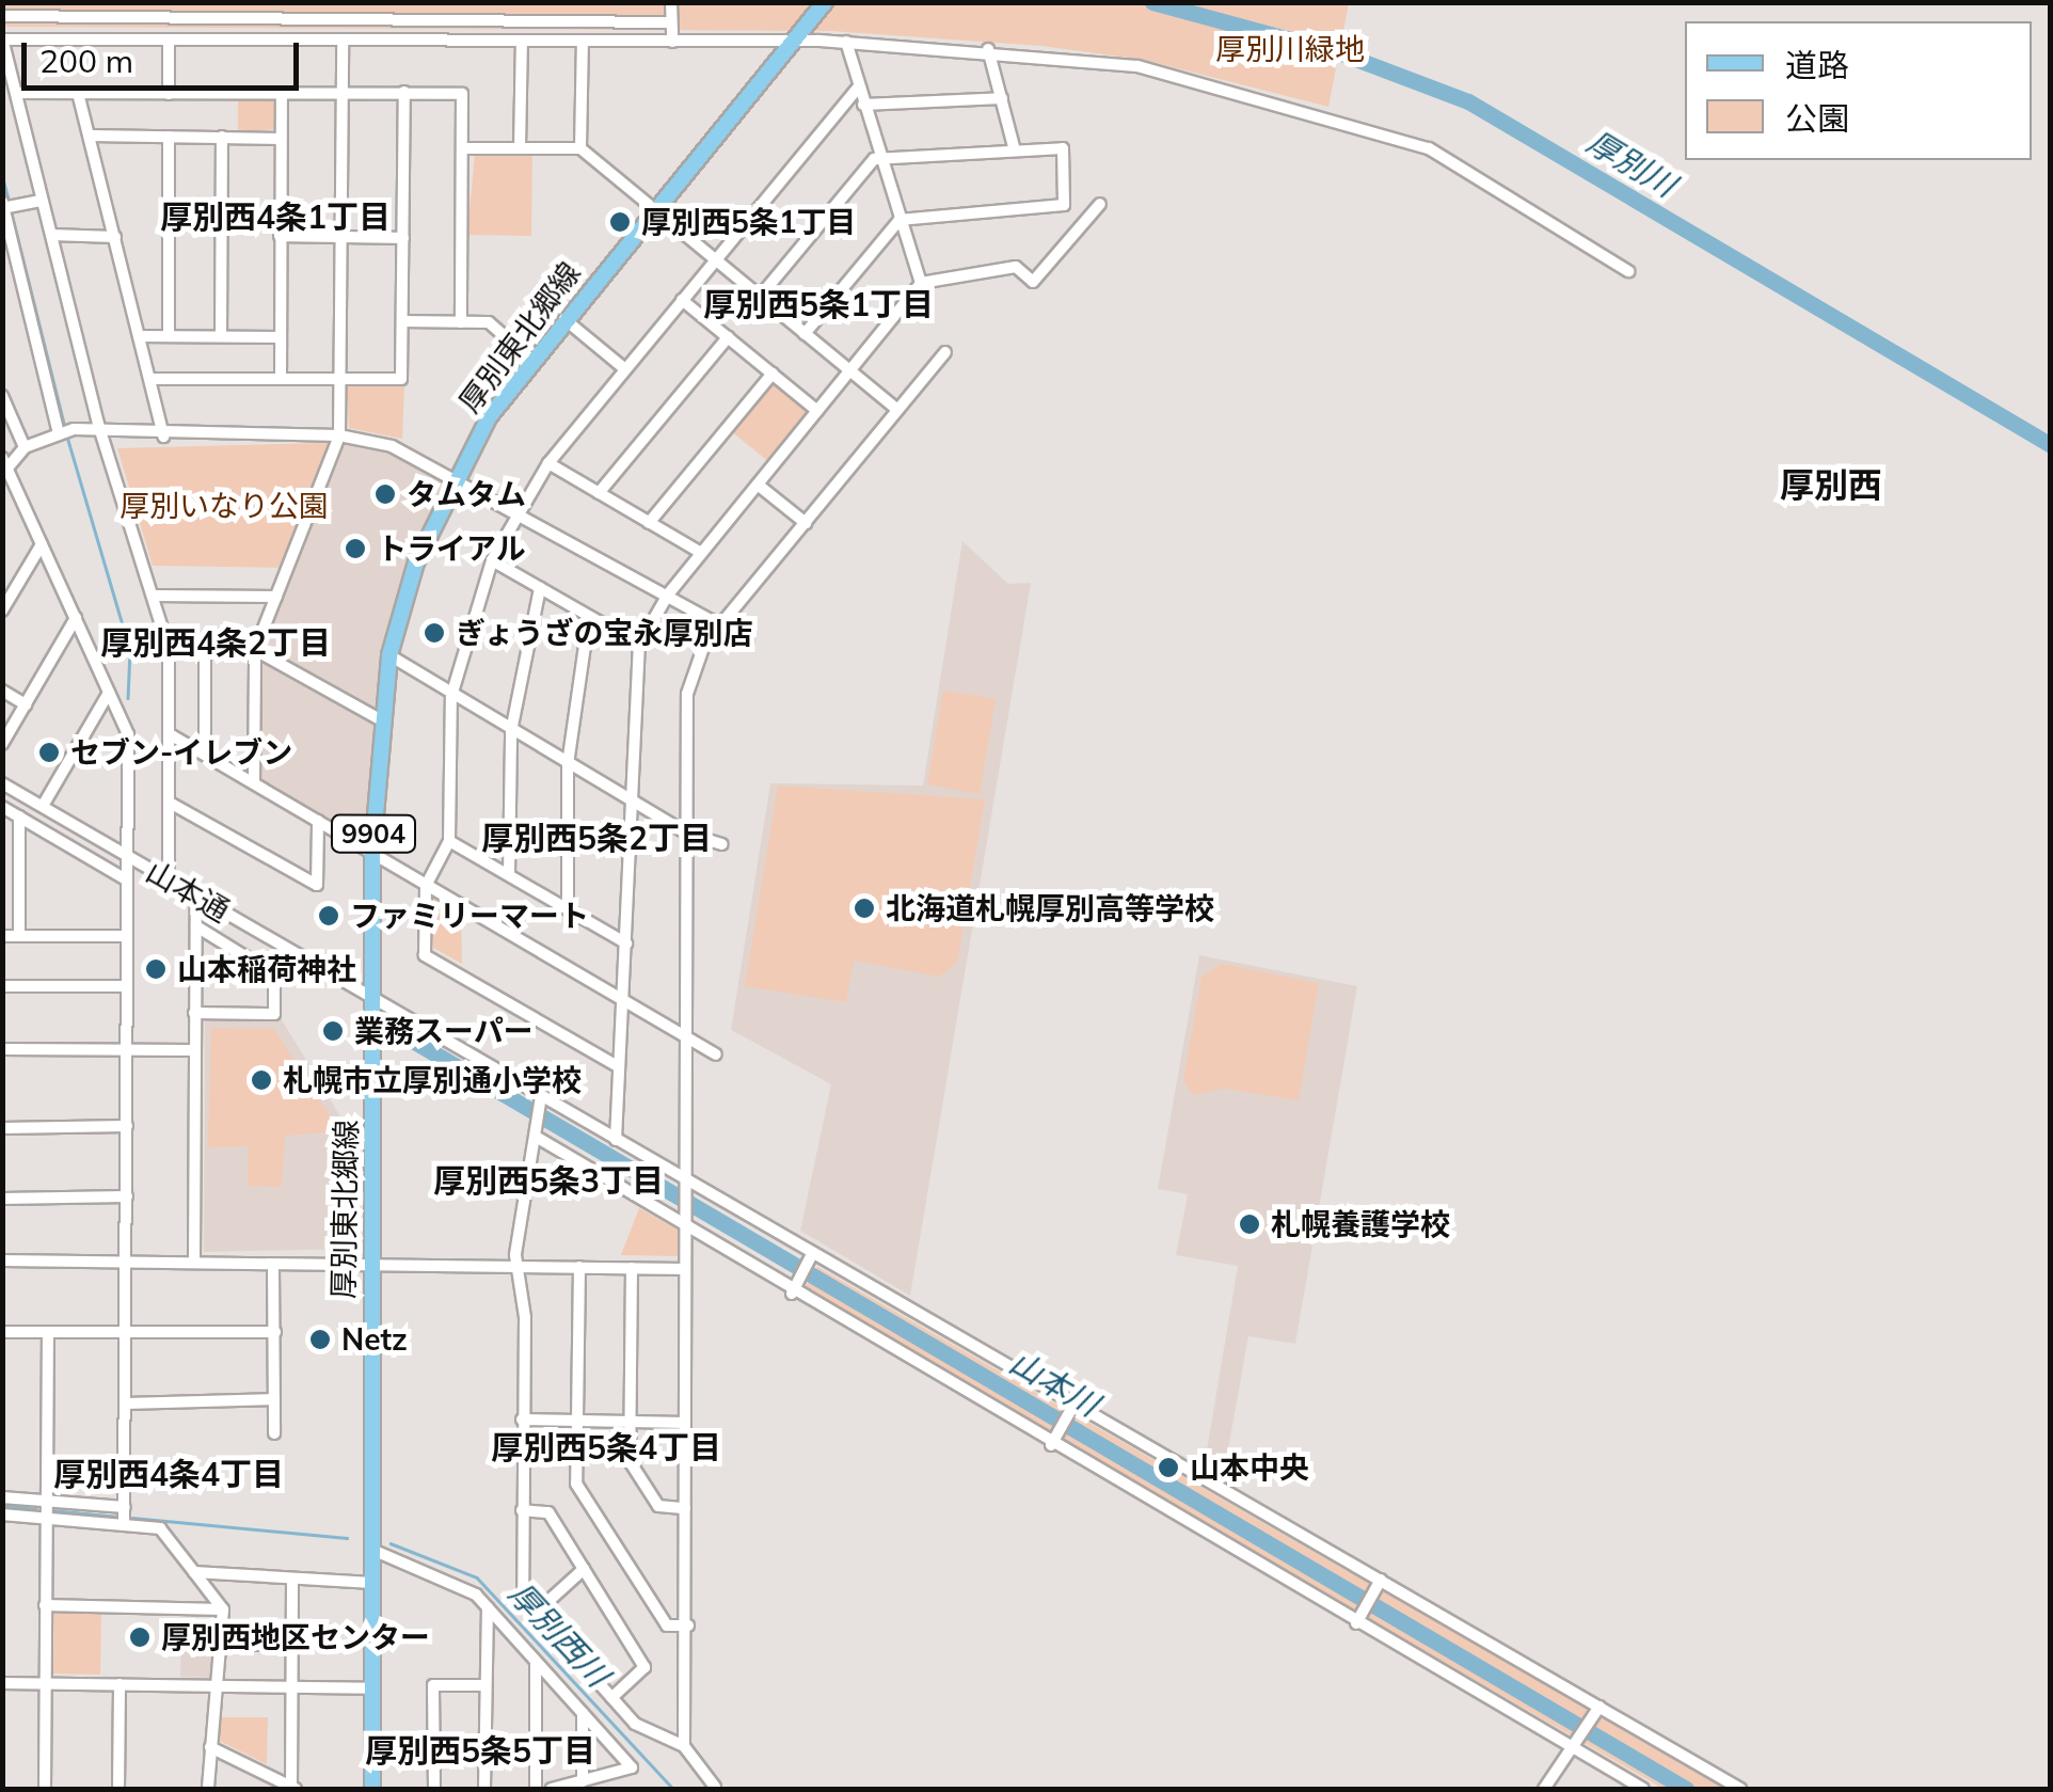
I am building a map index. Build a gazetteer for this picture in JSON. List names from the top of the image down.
{
  "streets": {
    "main road": ["厚別東北郷線", "9904"],
    "street": ["山本通"]
  },
  "crossings": [
    ["厚別東北郷線", "山本通"]
  ],
  "districts": [
    "厚別西4条1丁目",
    "厚別西5条1丁目",
    "厚別西",
    "厚別西4条2丁目",
    "厚別西5条2丁目",
    "厚別西5条3丁目",
    "厚別西5条4丁目",
    "厚別西4条4丁目",
    "厚別西5条5丁目"
  ],
  "water": ["厚別川", "山本川", "厚別西川"],
  "parks": ["厚別川緑地", "厚別いなり公園"],
  "places": [
    "厚別西5条1丁目",
    "タムタム",
    "トライアル",
    "ぎょうざの宝永厚別店",
    "セブン-イレブン",
    "北海道札幌厚別高等学校",
    "ファミリーマート",
    "山本稲荷神社",
    "業務スーパー",
    "札幌市立厚別通小学校",
    "札幌養護学校",
    "Netz",
    "山本中央",
    "厚別西地区センター"
  ],
  "legend": ["道路", "公園"],
  "scale_bar": "200 m"
}
